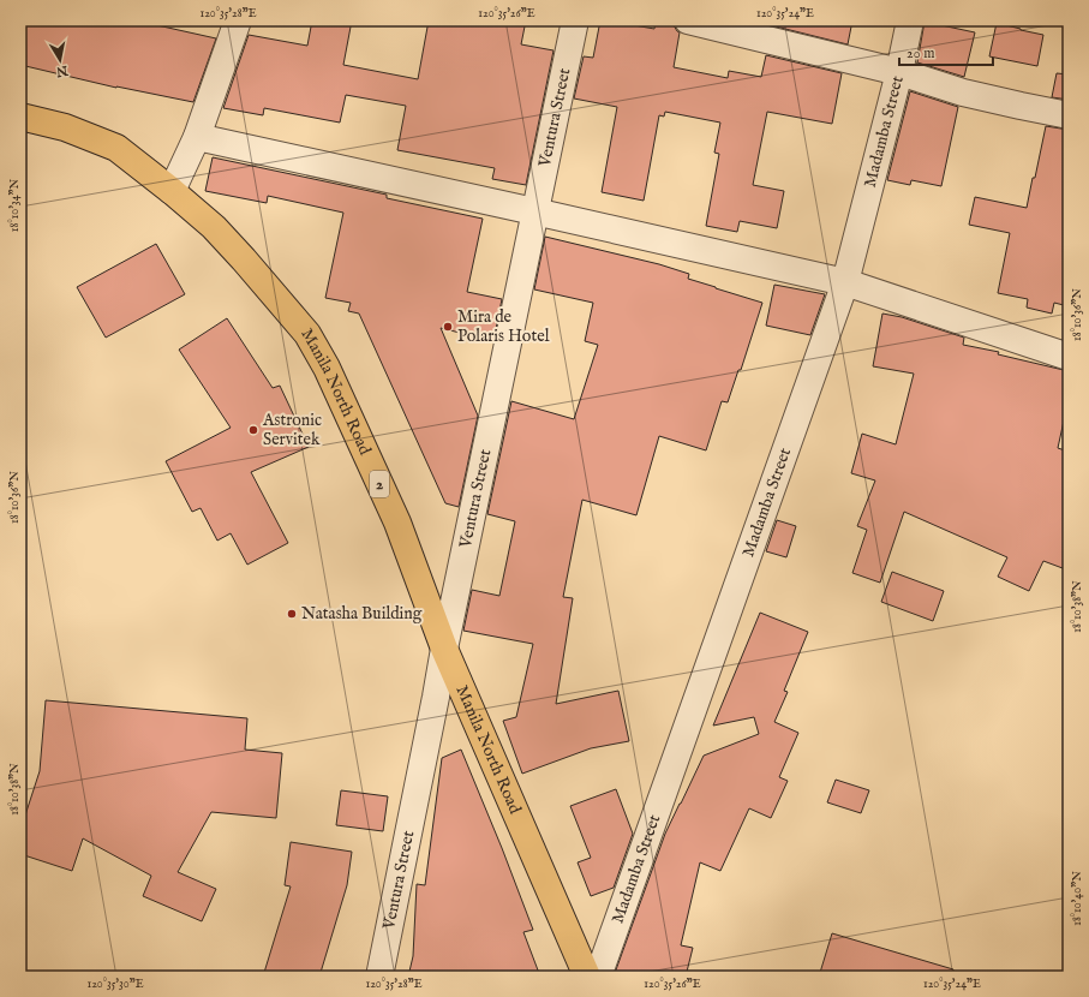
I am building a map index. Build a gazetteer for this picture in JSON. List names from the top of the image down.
{
  "streets": {
    "highway": ["Manila North Road", "2"],
    "street": ["Ventura Street", "Madamba Street"]
  },
  "crossings": [
    ["Ventura Street", "Manila North Road"]
  ],
  "places": ["Mira de Polaris Hotel", "Astronic Servitek", "Natasha Building"],
  "scale_bar": "20 m",
  "north": "bottom",
  "coordinates": [
    "120°35'28\"E",
    "120°35'26\"E",
    "120°35'24\"E",
    "18°10'34\"N",
    "18°10'36\"N",
    "18°10'38\"N",
    "18°10'40\"N",
    "120°35'30\"E"
  ]
}
